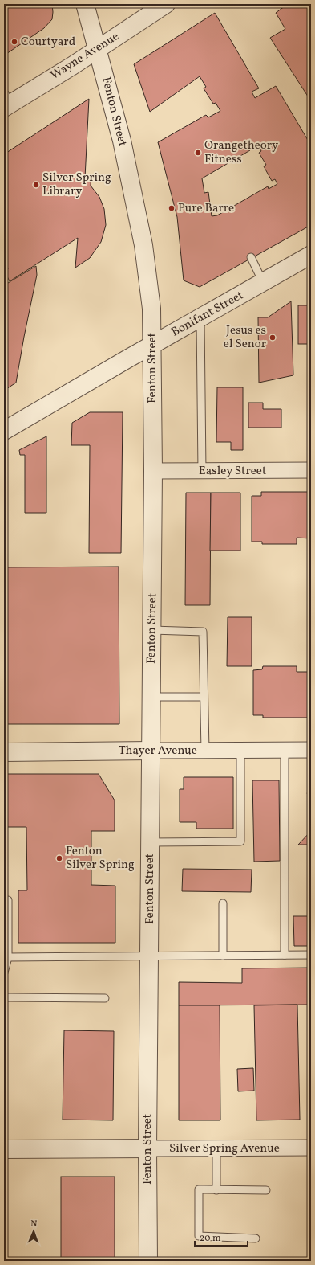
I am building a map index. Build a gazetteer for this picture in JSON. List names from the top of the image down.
{
  "streets": {
    "street": [
      "Wayne Avenue",
      "Fenton Street",
      "Bonifant Street",
      "Easley Street",
      "Thayer Avenue",
      "Silver Spring Avenue"
    ]
  },
  "crossings": [
    ["Wayne Avenue", "Fenton Street"],
    ["Fenton Street", "Bonifant Street"],
    ["Fenton Street", "Easley Street"],
    ["Fenton Street", "Thayer Avenue"],
    ["Fenton Street", "Silver Spring Avenue"]
  ],
  "places": [
    "Courtyard",
    "Orangetheory Fitness",
    "Silver Spring Library",
    "Pure Barre",
    "Jesus es el Senor",
    "Fenton Silver Spring"
  ],
  "scale_bar": "20 m",
  "north": "top"
}
